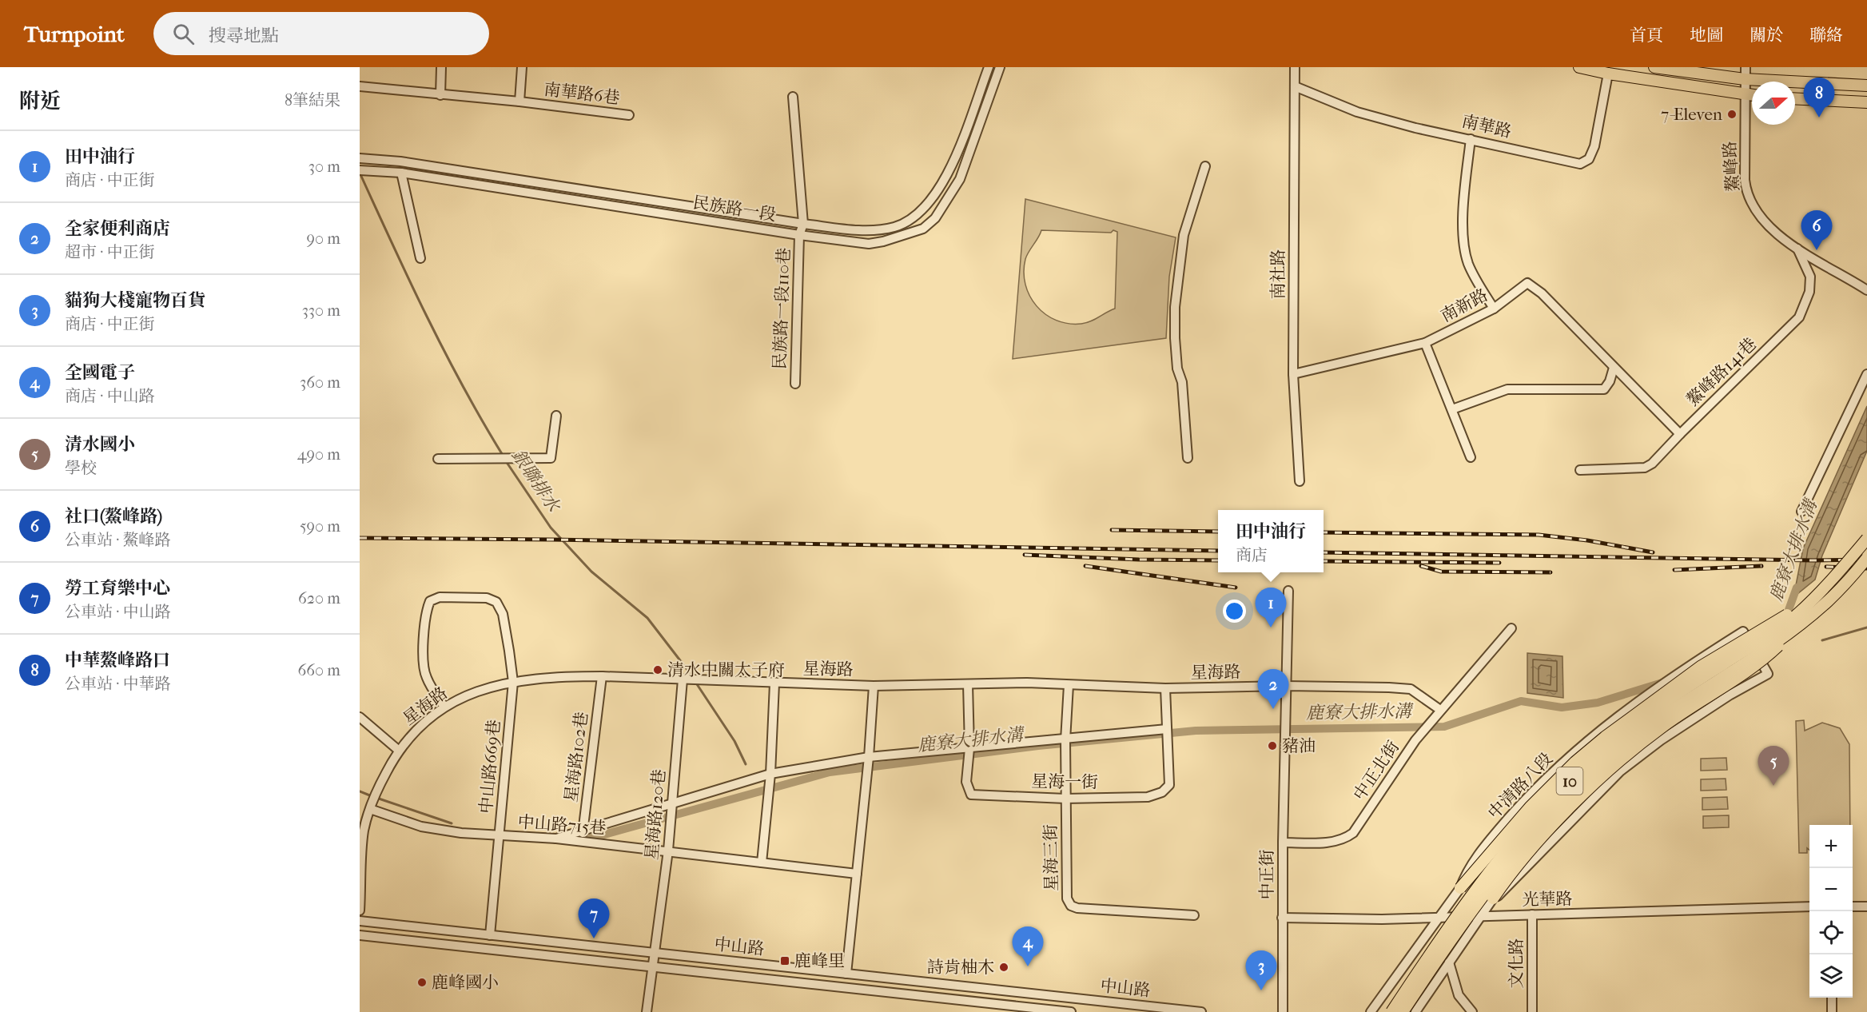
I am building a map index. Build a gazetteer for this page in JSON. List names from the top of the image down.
{
  "streets": {
    "main road": ["10"],
    "street": [
      "南華路6巷",
      "南華路",
      "鰲峰路",
      "民族路一段",
      "南社路",
      "南新路",
      "民族路一段110巷",
      "鰲峰路141巷",
      "星海路",
      "星海路102巷",
      "中山路669巷",
      "中正北街",
      "星海一街",
      "中清路八段",
      "星海路120巷",
      "中山路715巷",
      "星海三街",
      "中正街",
      "光華路",
      "中山路",
      "文化路"
    ]
  },
  "crossings": [
    ["南華路", "南社路"],
    ["鰲峰路", "鰲峰路141巷"],
    ["民族路一段", "民族路一段110巷"],
    ["南社路", "南新路"],
    ["星海路", "星海路102巷"],
    ["星海路", "中山路669巷"],
    ["星海路", "中正北街"],
    ["星海路", "星海一街"],
    ["星海路", "星海路120巷"],
    ["星海路", "中山路715巷"],
    ["星海路", "星海三街"],
    ["星海路", "中正街"],
    ["星海路102巷", "中山路715巷"],
    ["中山路669巷", "中山路715巷"],
    ["中山路669巷", "中山路"],
    ["中正北街", "中正街"],
    ["星海一街", "星海三街"],
    ["中清路八段", "光華路"],
    ["星海路120巷", "中山路715巷"],
    ["星海路120巷", "中山路"],
    ["中正街", "光華路"],
    ["光華路", "文化路"]
  ],
  "water": ["銀聯排水", "鹿寮大排水溝"],
  "places": {
    "other": [
      "7-Eleven",
      "清水中關太子府",
      "豬油",
      "詩肯柚木",
      "鹿峰國小"
    ],
    "transit": ["鹿峰里"]
  },
  "north": "right",
  "page": {
    "header": "Turnpoint",
    "search": "搜尋地點",
    "nav": [
      "首頁",
      "地圖",
      "關於",
      "聯絡"
    ],
    "heading": ["附近", "8筆結果"],
    "pins": [
      "8",
      "6",
      "1",
      "2",
      "5",
      "7",
      "4",
      "3"
    ],
    "list": [
      {
        "mark": "1",
        "name": "田中油行",
        "note": "商店 · 中正街",
        "value": "30 m"
      },
      {
        "mark": "2",
        "name": "全家便利商店",
        "note": "超市 · 中正街",
        "value": "90 m"
      },
      {
        "mark": "3",
        "name": "貓狗大棧寵物百貨",
        "note": "商店 · 中正街",
        "value": "330 m"
      },
      {
        "mark": "4",
        "name": "全國電子",
        "note": "商店 · 中山路",
        "value": "360 m"
      },
      {
        "mark": "5",
        "name": "清水國小",
        "note": "學校",
        "value": "490 m"
      },
      {
        "mark": "6",
        "name": "社口(鰲峰路)",
        "note": "公車站 · 鰲峰路",
        "value": "590 m"
      },
      {
        "mark": "7",
        "name": "勞工育樂中心",
        "note": "公車站 · 中山路",
        "value": "620 m"
      },
      {
        "mark": "8",
        "name": "中華鰲峰路口",
        "note": "公車站 · 中華路",
        "value": "660 m"
      }
    ],
    "popup": ["田中油行", "商店"],
    "map_buttons": ["+", "−"]
  }
}
